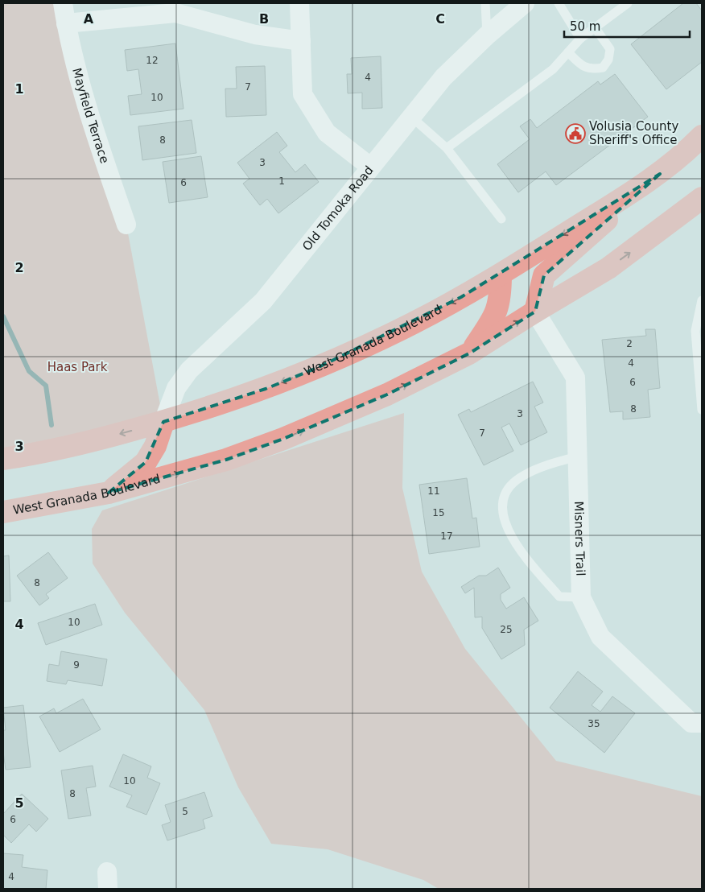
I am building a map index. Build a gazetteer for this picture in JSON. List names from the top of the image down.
{
  "streets": {
    "main road": ["West Granada Boulevard"],
    "street": ["Mayfield Terrace", "Old Tomoka Road", "Misners Trail"]
  },
  "crossings": [
    ["Old Tomoka Road", "West Granada Boulevard"],
    ["West Granada Boulevard", "Misners Trail"]
  ],
  "parks": ["Haas Park"],
  "places": {
    "public building": ["Volusia County Sheriff's Office"]
  },
  "house_numbers": [
    "12",
    "4",
    "7",
    "10",
    "8",
    "3",
    "1",
    "6",
    "2",
    "4",
    "6",
    "8",
    "3",
    "7",
    "11",
    "15",
    "17",
    "8",
    "10",
    "25",
    "9",
    "35",
    "10",
    "8",
    "5",
    "6",
    "4"
  ],
  "scale_bar": "50 m",
  "grid": {
    "columns": ["A", "B", "C"],
    "rows": [
      "1",
      "2",
      "3",
      "4",
      "5"
    ]
  }
}
